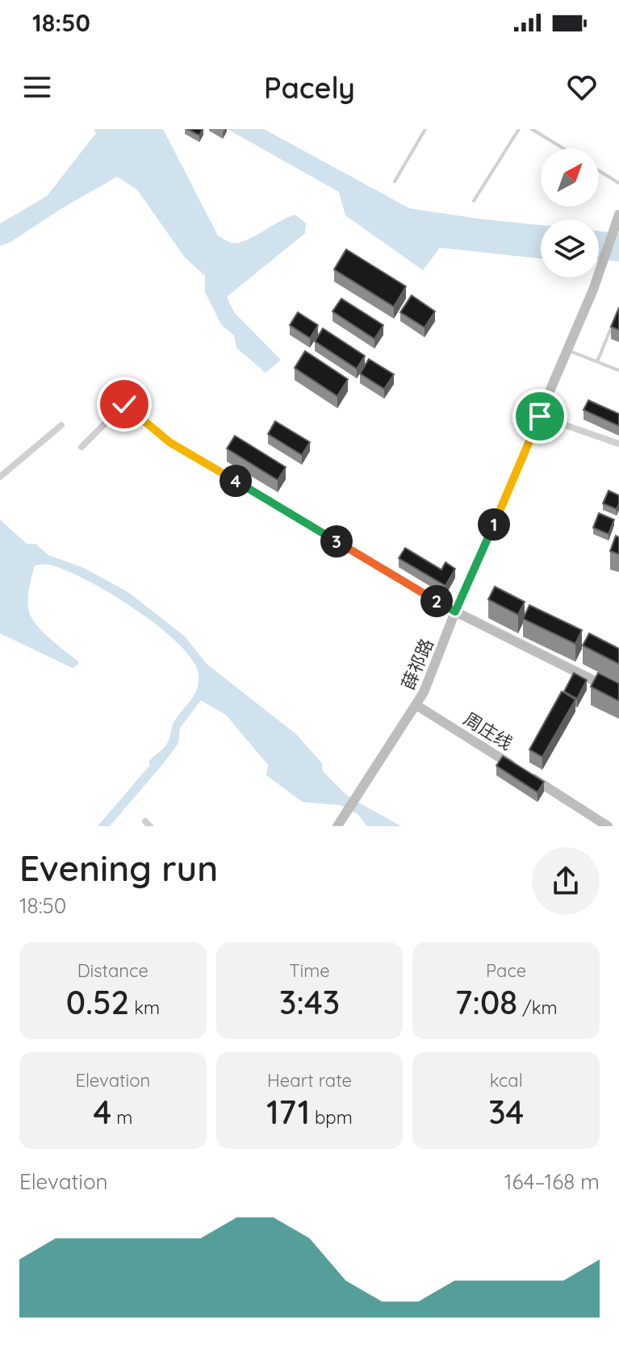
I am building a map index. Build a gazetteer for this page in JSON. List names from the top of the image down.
{
  "streets": {
    "street": ["薛祁路", "周庄线"]
  },
  "crossings": [
    ["薛祁路", "周庄线"]
  ],
  "north": "top right",
  "page": {
    "status": "18:50",
    "header": "Pacely",
    "pins": [
      "4",
      "1",
      "3",
      "2"
    ],
    "heading": ["Evening run", "18:50"],
    "stats": [
      ["Distance", "0.52 km"],
      ["Time", "3:43"],
      ["Pace", "7:08 /km"],
      ["Elevation", "4 m"],
      ["Heart rate", "171 bpm"],
      ["kcal", "34"]
    ],
    "chart": ["Elevation", "164–168 m"]
  }
}
